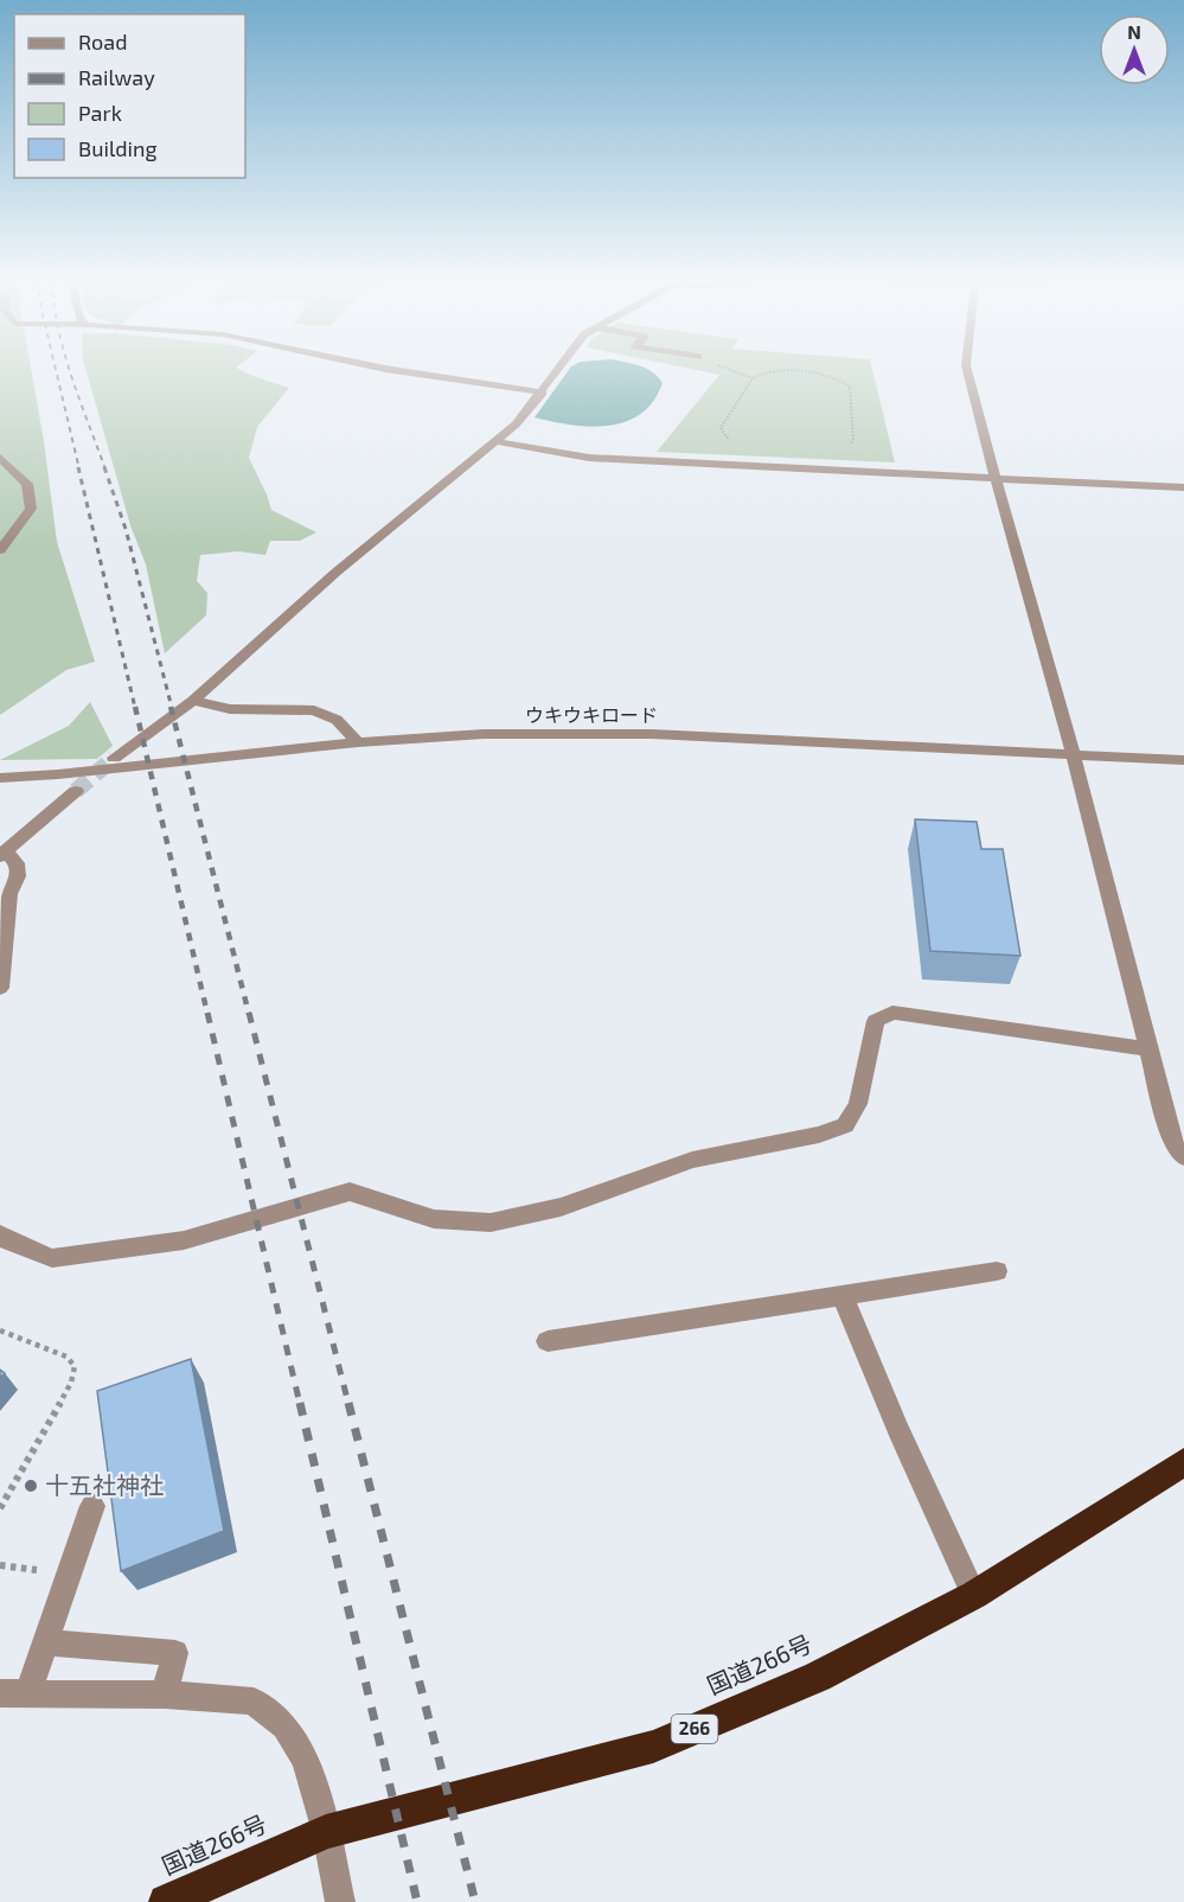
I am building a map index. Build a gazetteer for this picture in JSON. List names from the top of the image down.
{
  "streets": {
    "highway": ["国道266号", "266"],
    "street": ["ウキウキロード"]
  },
  "places": ["十五社神社"],
  "legend": [
    "Road",
    "Railway",
    "Park",
    "Building"
  ],
  "north": "top"
}
